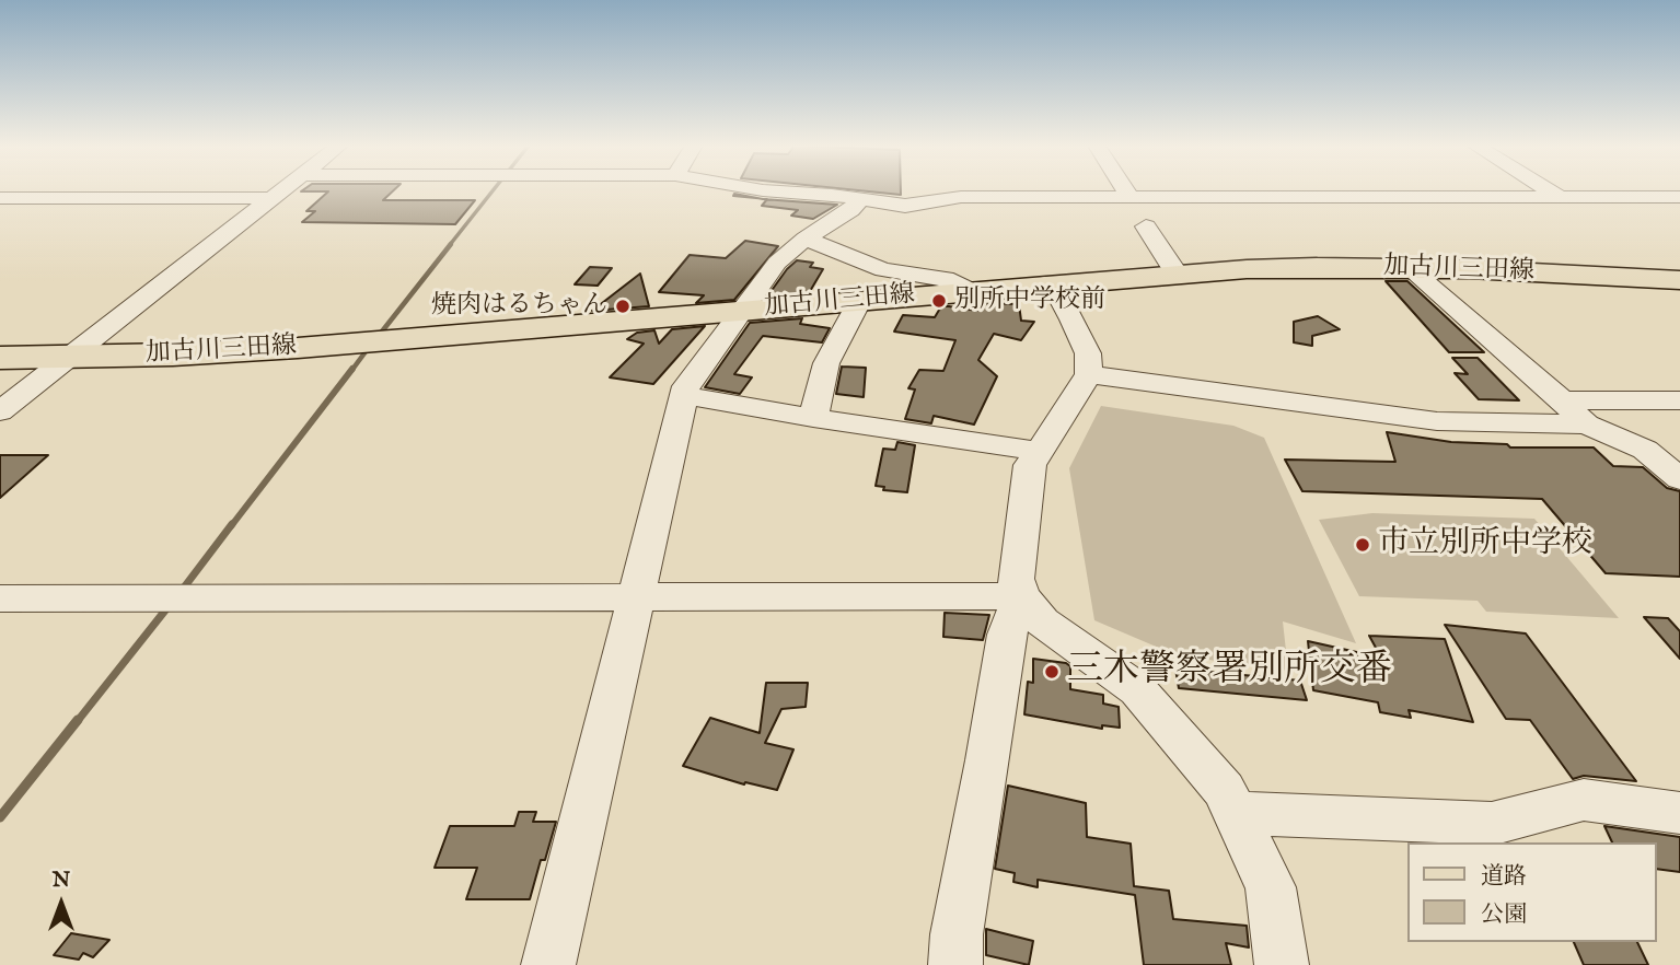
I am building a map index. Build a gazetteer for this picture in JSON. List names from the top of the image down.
{
  "streets": {
    "main road": ["加古川三田線"]
  },
  "places": [
    "別所中学校前",
    "焼肉はるちゃん",
    "市立別所中学校",
    "三木警察署別所交番"
  ],
  "legend": ["道路", "公園"],
  "north": "top"
}
